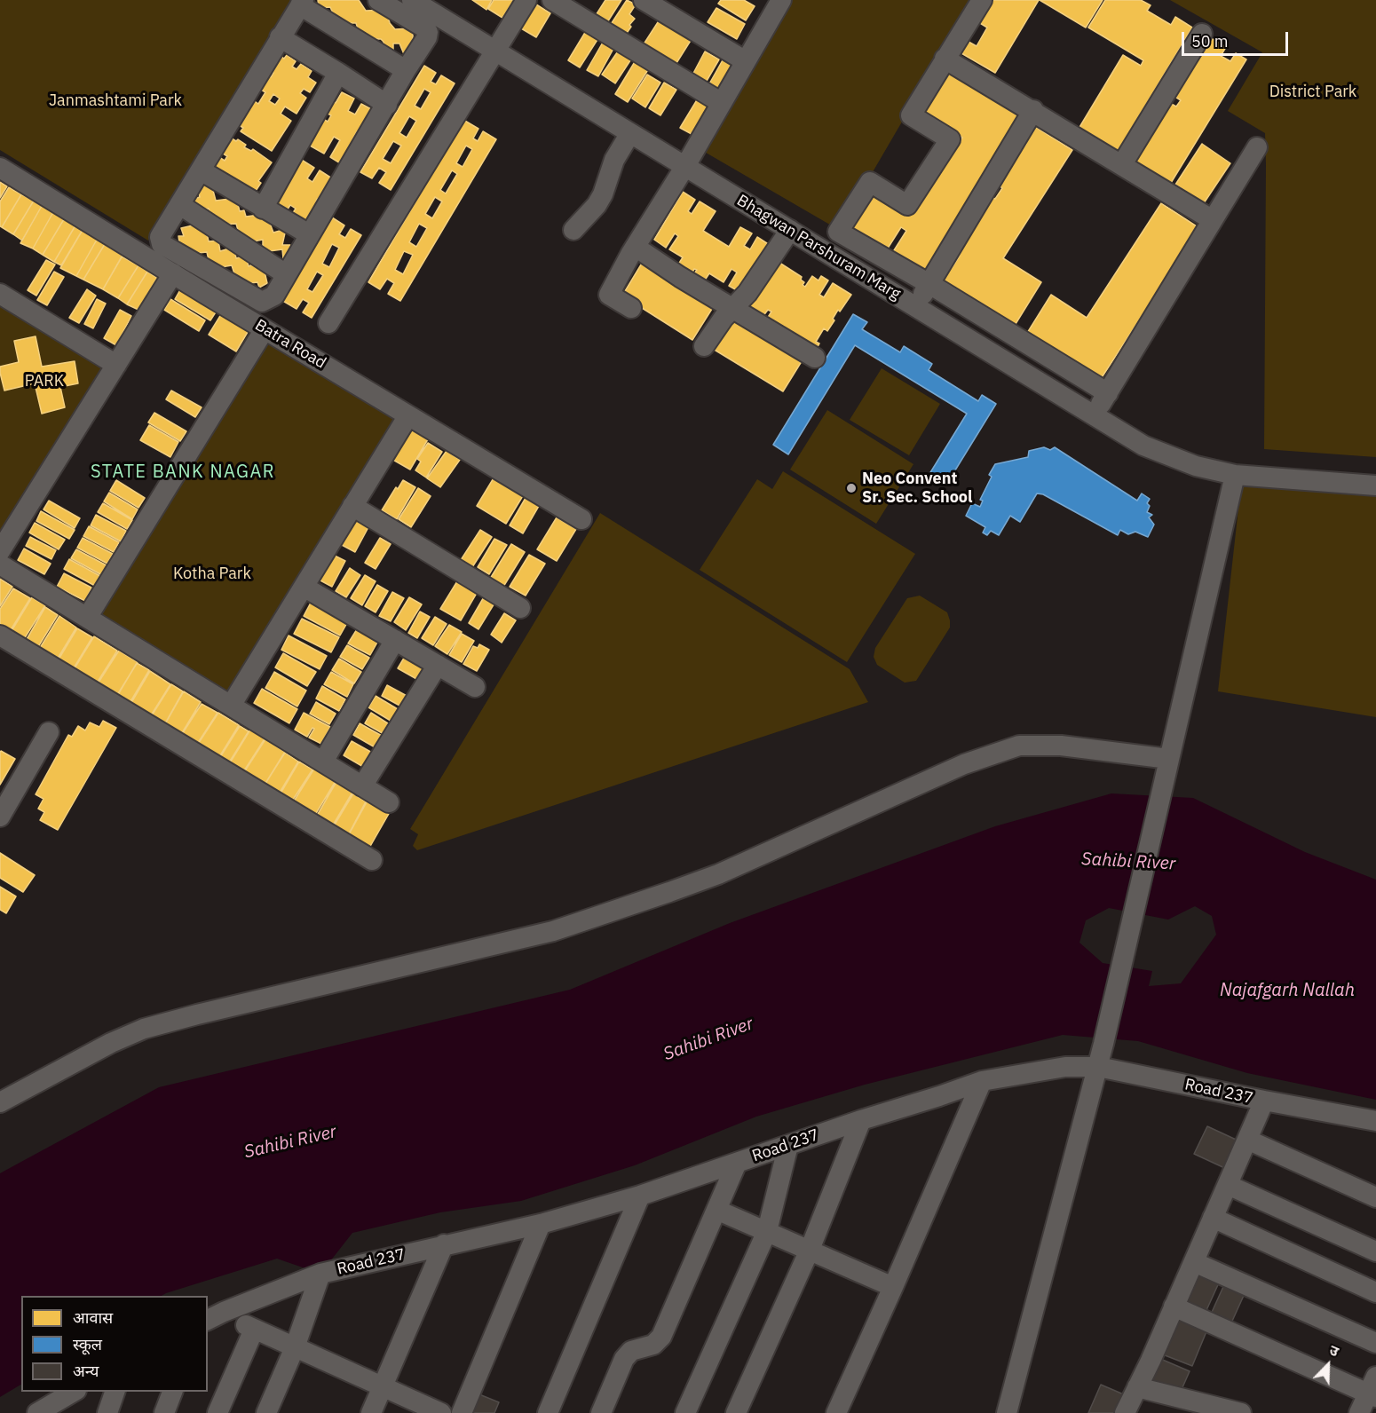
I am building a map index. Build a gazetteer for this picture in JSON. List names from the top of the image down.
{
  "streets": {
    "street": ["Bhagwan Parshuram Marg", "Batra Road", "Road 237"]
  },
  "districts": ["STATE BANK NAGAR"],
  "water": ["Sahibi River", "Najafgarh Nallah"],
  "parks": [
    "District Park",
    "Janmashtami Park",
    "PARK",
    "Kotha Park"
  ],
  "places": ["Neo Convent Sr. Sec. School"],
  "legend": ["आवास", "स्कूल", "अन्य"],
  "scale_bar": "50 m",
  "north": "top right"
}
